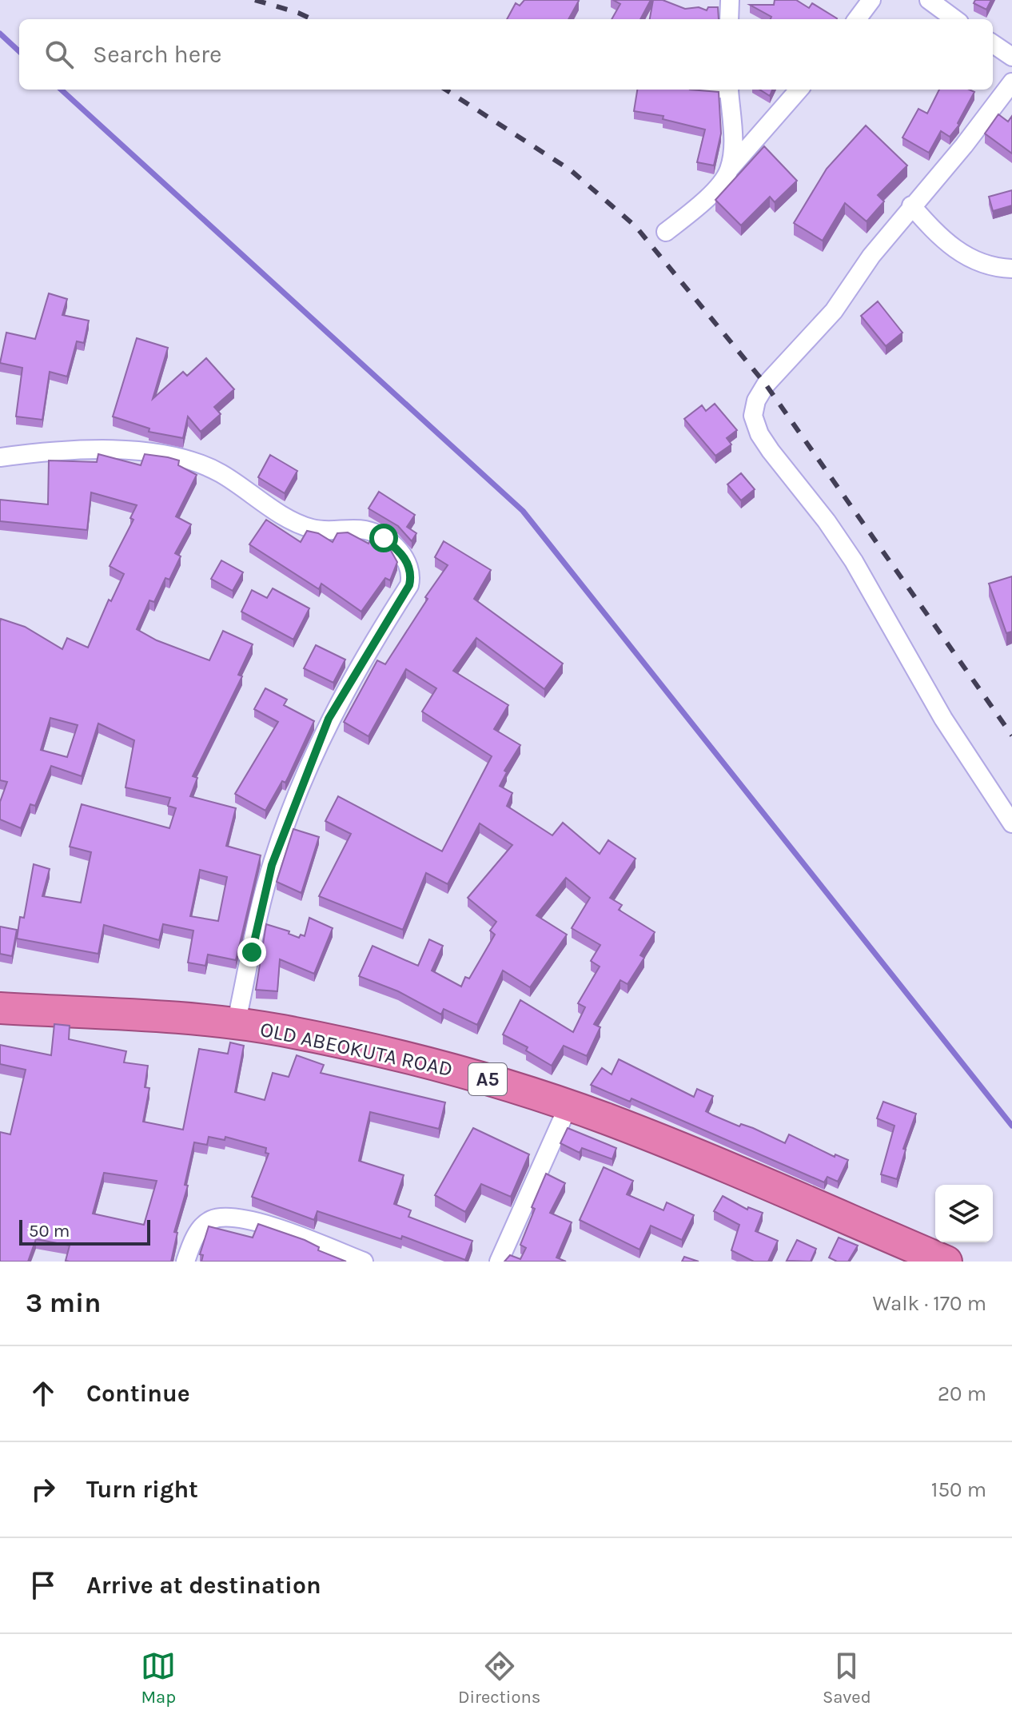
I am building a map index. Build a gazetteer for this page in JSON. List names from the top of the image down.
{
  "streets": {
    "highway": ["OLD ABEOKUTA ROAD", "A5"]
  },
  "scale_bar": "50 m",
  "page": {
    "search": "Search here",
    "scale": "50 m",
    "heading": ["3 min", "Walk · 170 m"],
    "list": [
      ["Continue", "20 m"],
      ["Turn right", "150 m"],
      "Arrive at destination"
    ],
    "nav": ["Map", "Directions", "Saved"]
  }
}
